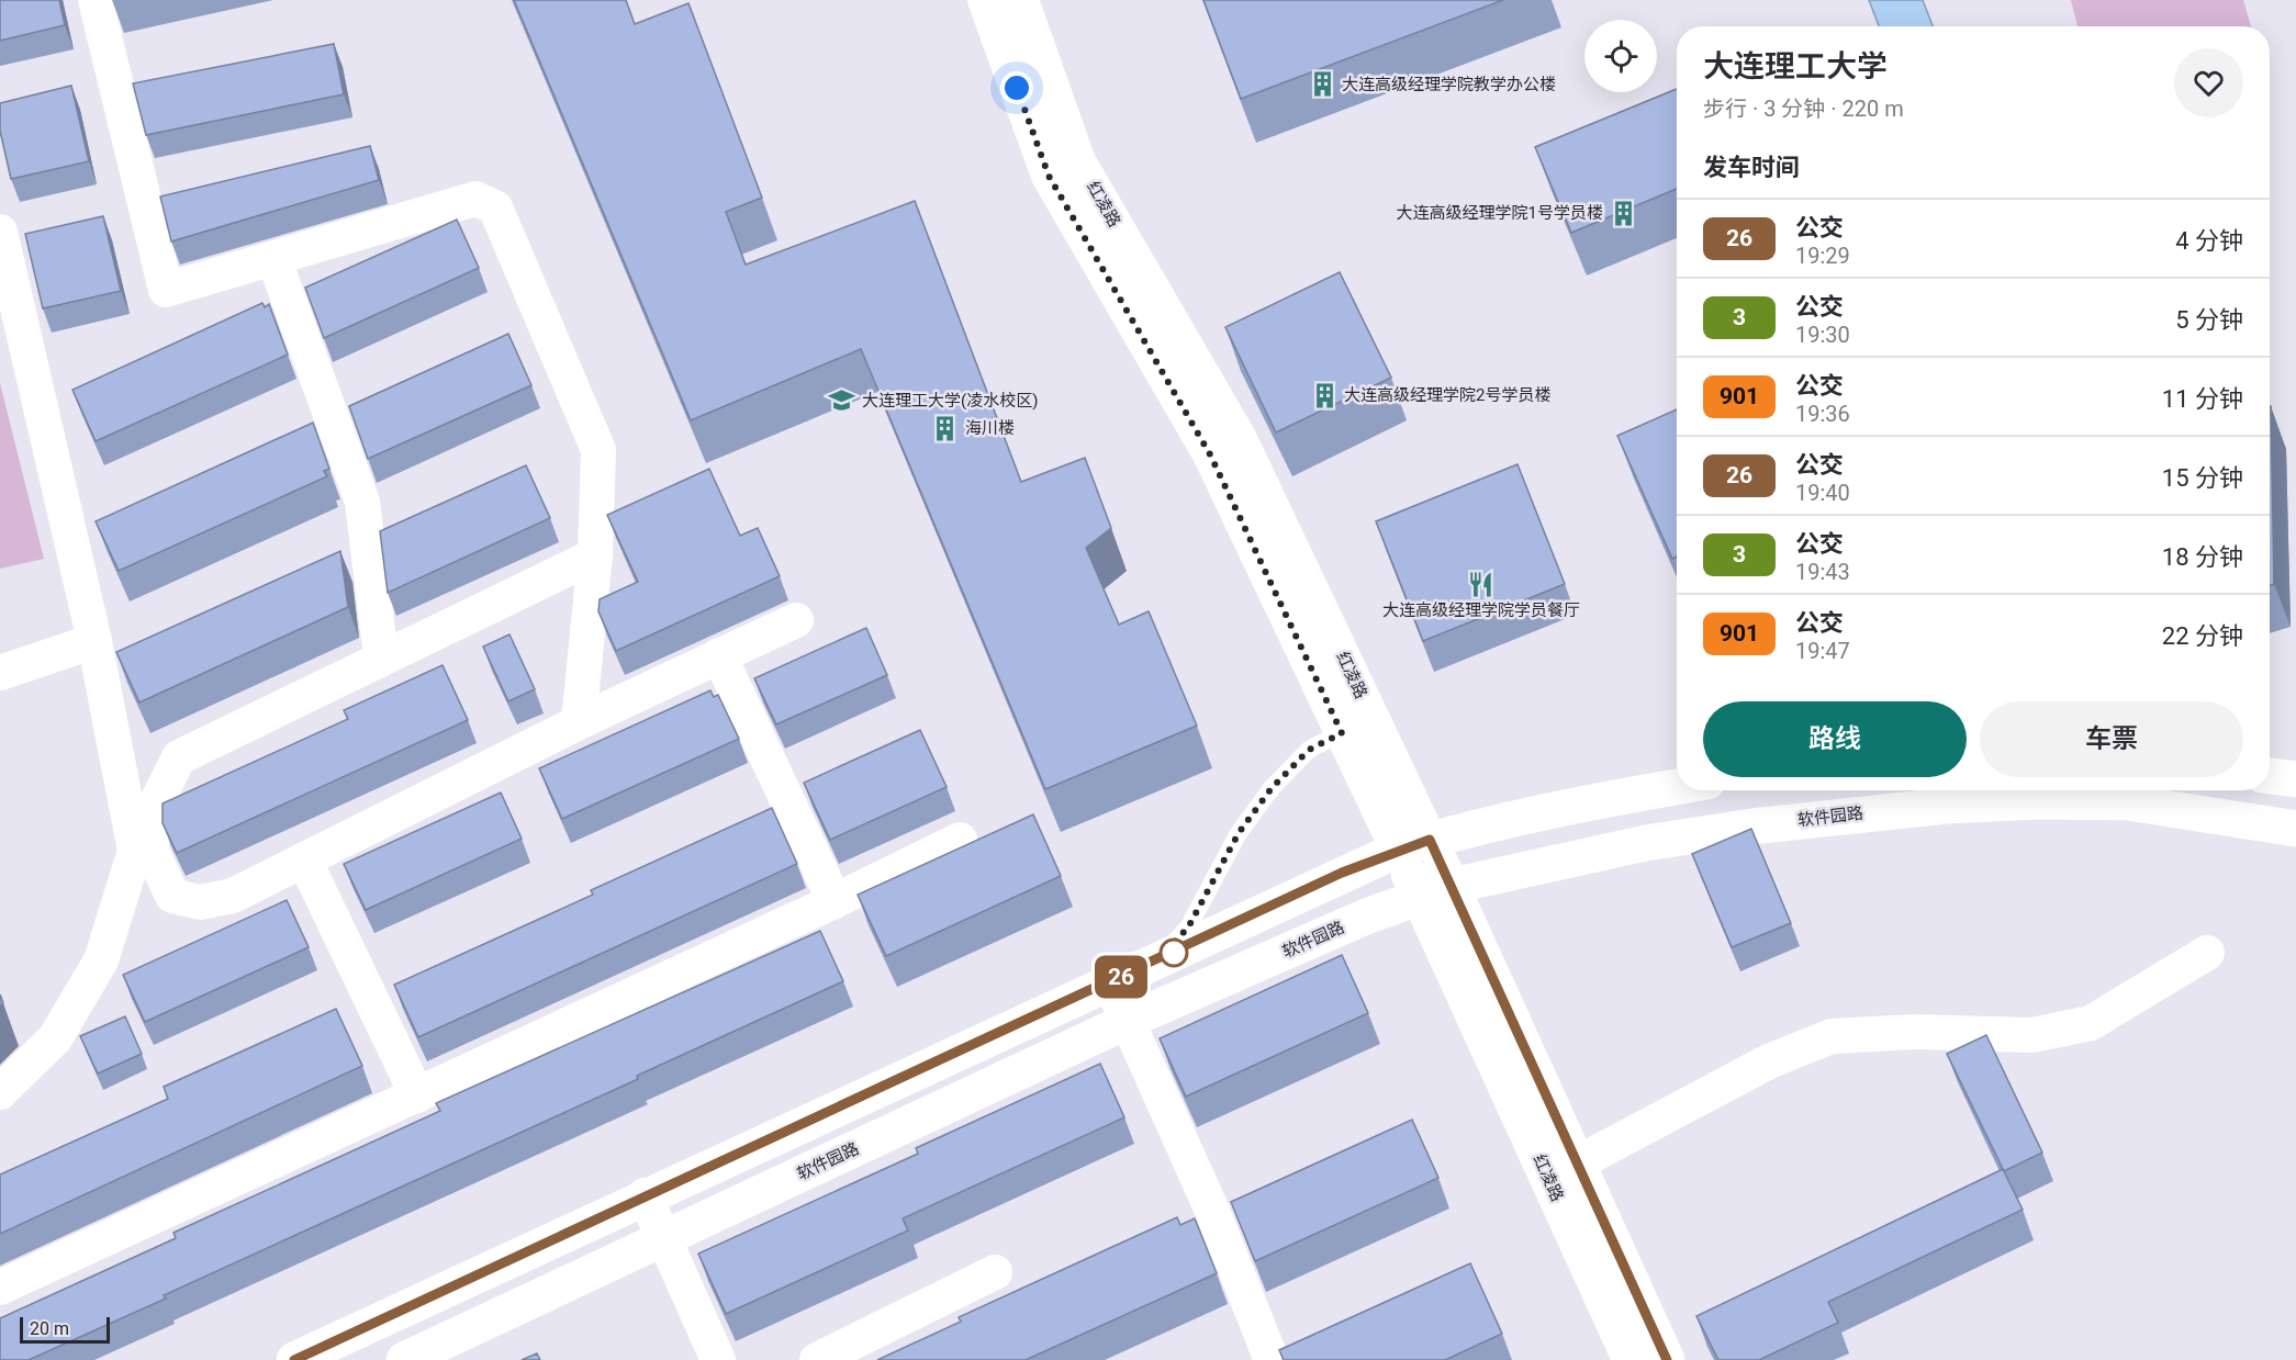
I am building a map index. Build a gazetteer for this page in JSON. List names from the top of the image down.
{
  "streets": {
    "main road": ["红凌路", "软件园路"]
  },
  "crossings": [
    ["红凌路", "软件园路"]
  ],
  "places": {
    "building": [
      "大连高级经理学院教学办公楼",
      "大连高级经理学院1号学员楼",
      "大连高级经理学院2号学员楼",
      "海川楼"
    ],
    "school or university": ["大连理工大学(凌水校区)"],
    "restaurant": ["大连高级经理学院学员餐厅"]
  },
  "lines": ["bus line 26"],
  "scale_bar": "20 m",
  "page": {
    "on_map": "26",
    "heading": [
      ["大连理工大学", "步行 · 3 分钟 · 220 m"],
      "发车时间"
    ],
    "list": [
      {
        "mark": "26",
        "name": "公交",
        "note": "19:29",
        "value": "4 分钟"
      },
      {
        "mark": "3",
        "name": "公交",
        "note": "19:30",
        "value": "5 分钟"
      },
      {
        "mark": "901",
        "name": "公交",
        "note": "19:36",
        "value": "11 分钟"
      },
      {
        "mark": "26",
        "name": "公交",
        "note": "19:40",
        "value": "15 分钟"
      },
      {
        "mark": "3",
        "name": "公交",
        "note": "19:43",
        "value": "18 分钟"
      },
      {
        "mark": "901",
        "name": "公交",
        "note": "19:47",
        "value": "22 分钟"
      }
    ],
    "buttons": ["路线", "车票"],
    "scale": "20 m"
  }
}
